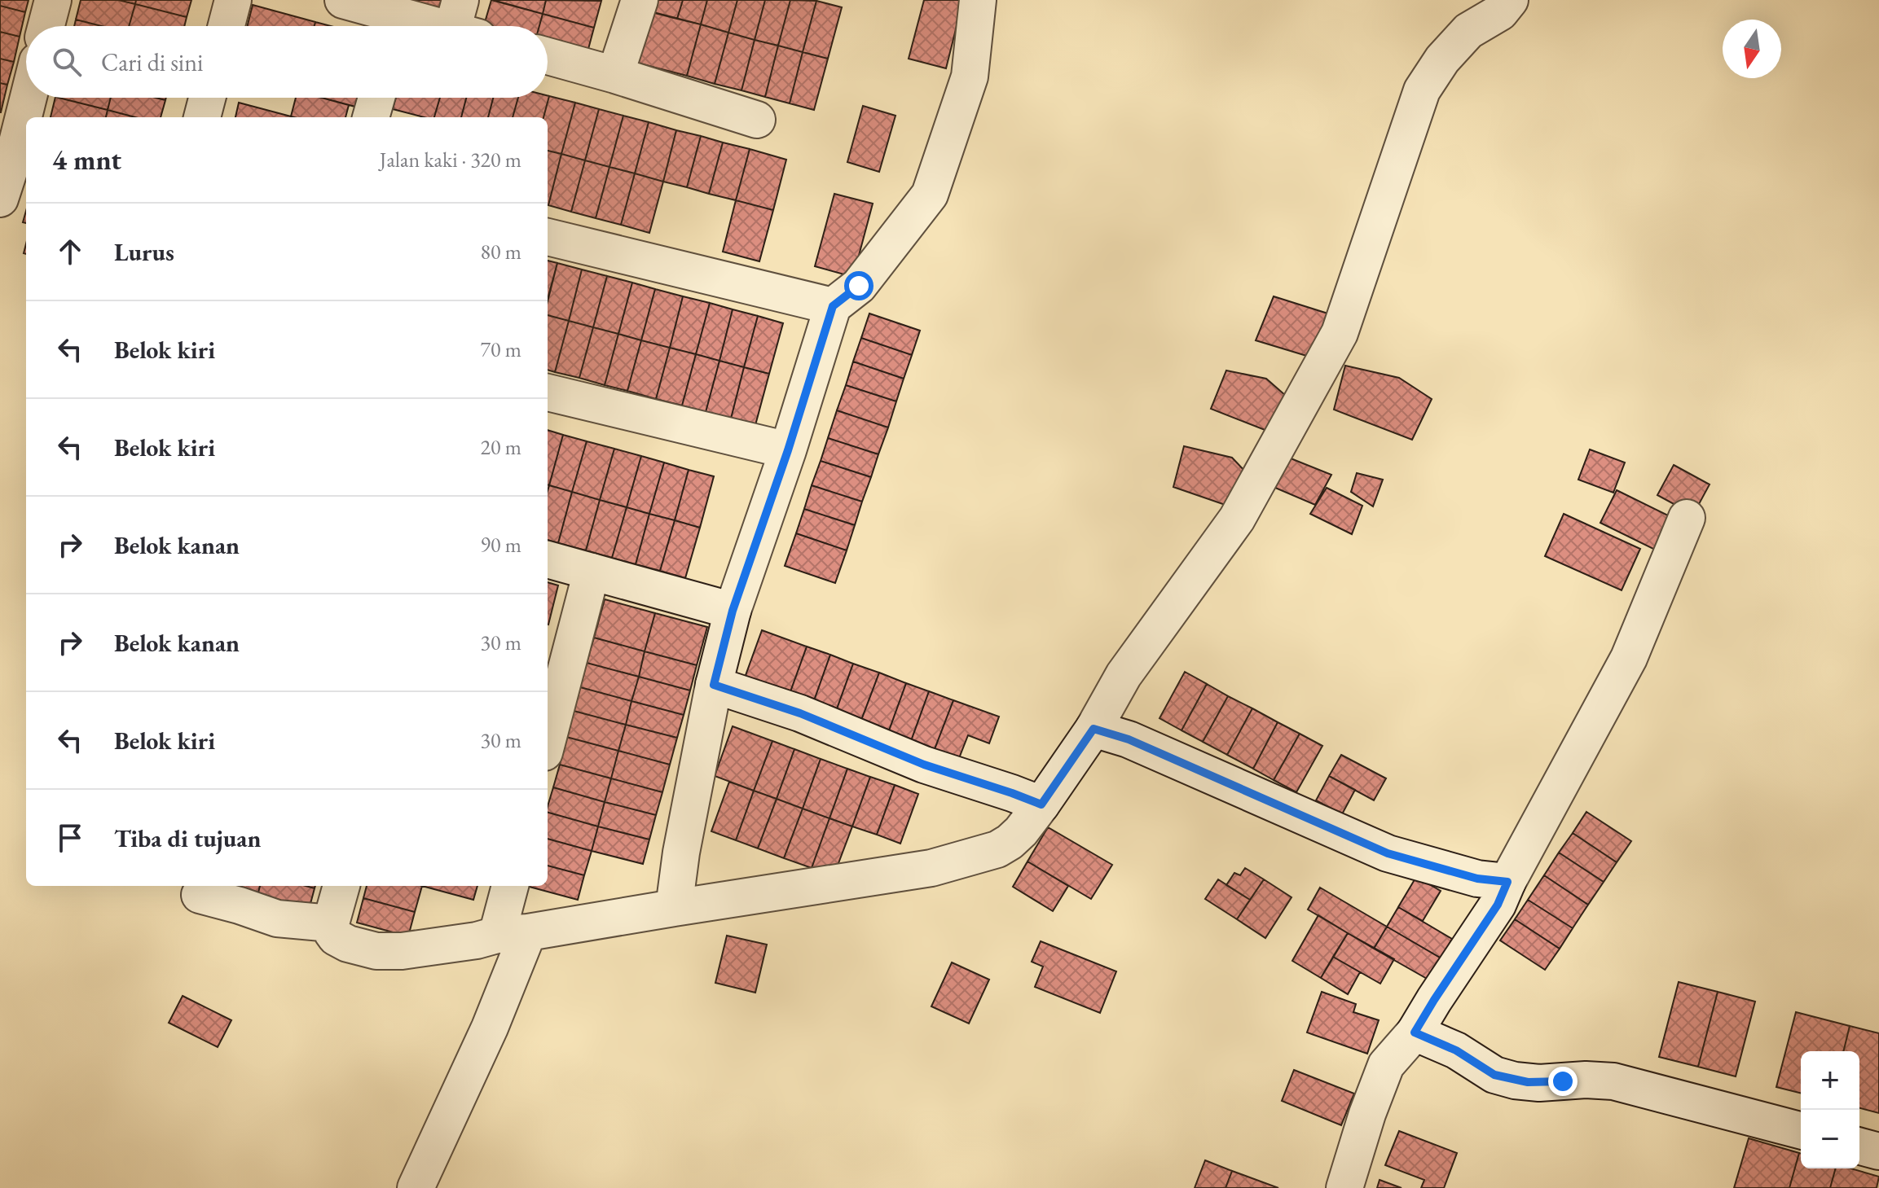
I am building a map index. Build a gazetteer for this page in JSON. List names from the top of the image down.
{
  "north": "bottom",
  "page": {
    "search": "Cari di sini",
    "heading": ["4 mnt", "Jalan kaki · 320 m"],
    "list": [
      ["Lurus", "80 m"],
      ["Belok kiri", "70 m"],
      ["Belok kiri", "20 m"],
      ["Belok kanan", "90 m"],
      ["Belok kanan", "30 m"],
      ["Belok kiri", "30 m"],
      "Tiba di tujuan"
    ],
    "map_buttons": ["+", "−"]
  }
}
